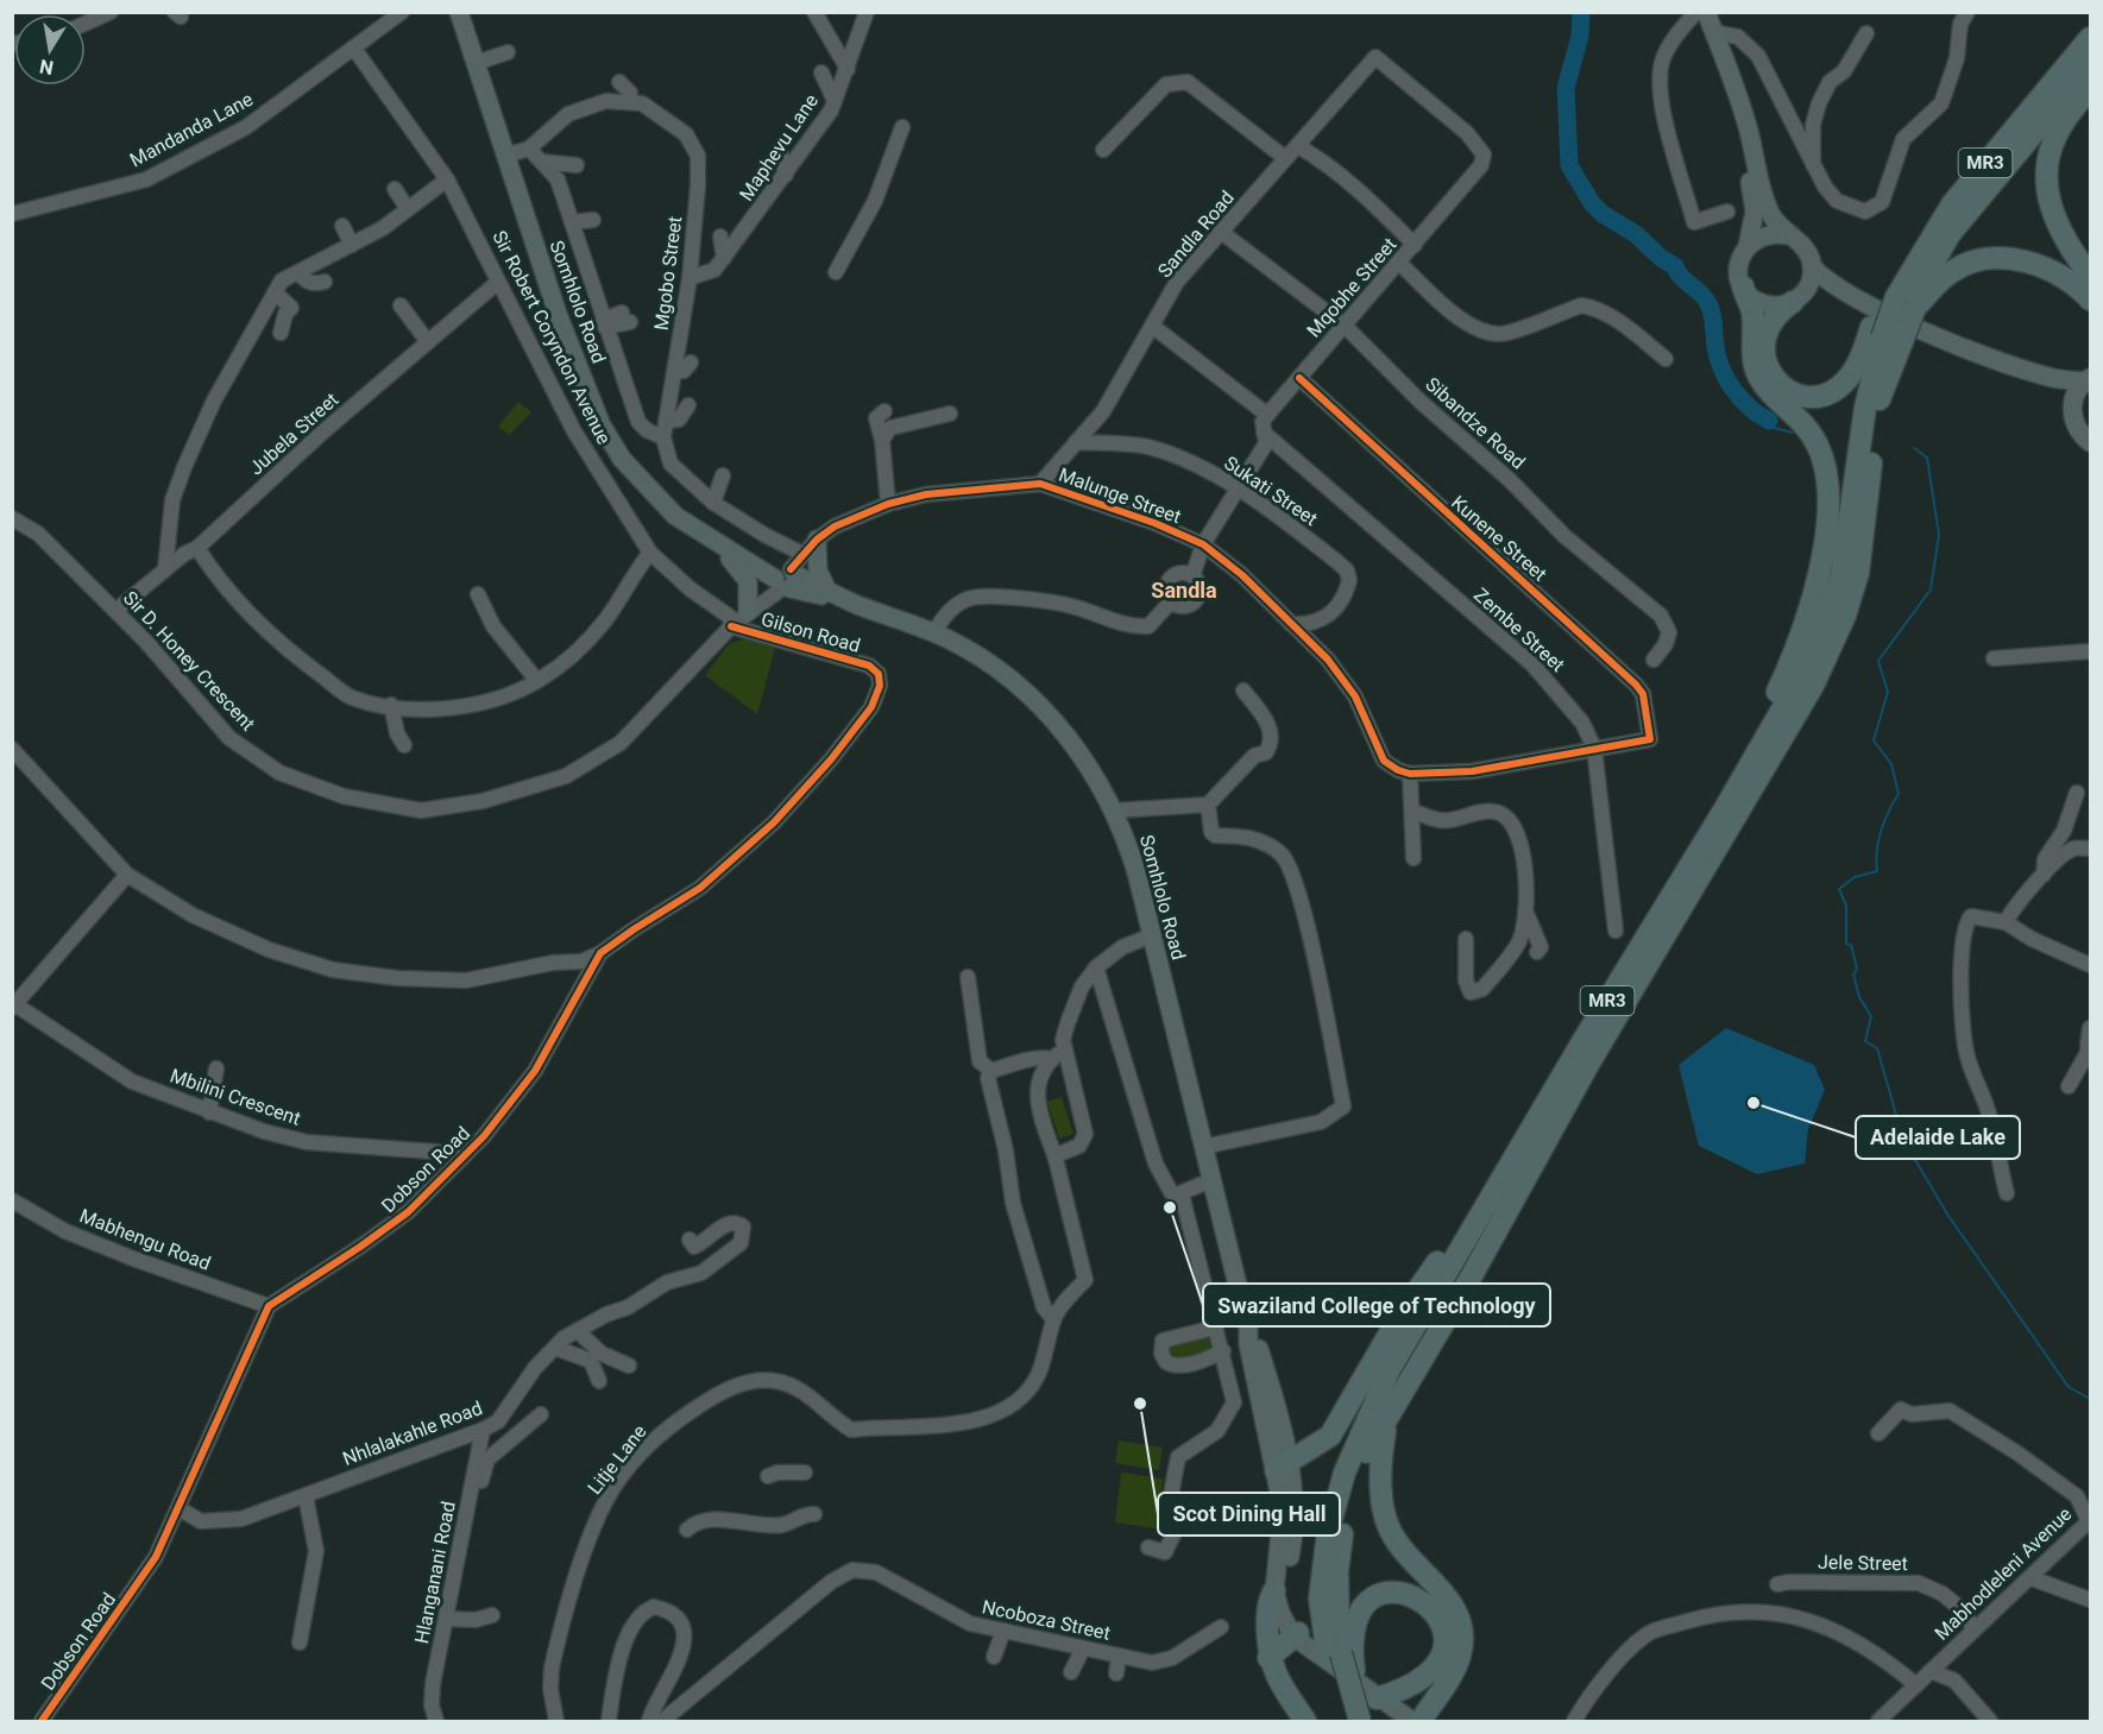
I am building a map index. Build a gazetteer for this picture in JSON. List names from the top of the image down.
{
  "streets": {
    "highway": ["MR3"],
    "main road": ["Somhlolo Road"],
    "street": [
      "Mandanda Lane",
      "Maphevu Lane",
      "Sandla Road",
      "Mgobo Street",
      "Mqobhe Street",
      "Sir Robert Coryndon Avenue",
      "Sibandze Road",
      "Jubela Street",
      "Sukati Street",
      "Malunge Street",
      "Kunene Street",
      "Zembe Street",
      "Gilson Road",
      "Sir D. Honey Crescent",
      "Mbilini Crescent",
      "Dobson Road",
      "Mabhengu Road",
      "Nhlalakahle Road",
      "Litje Lane",
      "Jele Street",
      "Hlanganani Road",
      "Mabhodleleni Avenue",
      "Ncoboza Street"
    ]
  },
  "crossings": [
    ["Mandanda Lane", "Sir Robert Coryndon Avenue"],
    ["Maphevu Lane", "Mgobo Street"],
    ["Sandla Road", "Mqobhe Street"],
    ["Sandla Road", "Sibandze Road"],
    ["Sandla Road", "Sukati Street"],
    ["Sandla Road", "Malunge Street"],
    ["Mgobo Street", "Somhlolo Road"],
    ["Mqobhe Street", "Sibandze Road"],
    ["Mqobhe Street", "Sukati Street"],
    ["Mqobhe Street", "Malunge Street"],
    ["Mqobhe Street", "Kunene Street"],
    ["Mqobhe Street", "Zembe Street"],
    ["Somhlolo Road", "Malunge Street"],
    ["Somhlolo Road", "Sir D. Honey Crescent"],
    ["Sir Robert Coryndon Avenue", "Jubela Street"],
    ["Sir Robert Coryndon Avenue", "Gilson Road"],
    ["Sir Robert Coryndon Avenue", "Sir D. Honey Crescent"],
    ["Jubela Street", "Sir D. Honey Crescent"],
    ["Sukati Street", "Malunge Street"],
    ["Malunge Street", "Sir D. Honey Crescent"],
    ["Kunene Street", "Zembe Street"],
    ["Gilson Road", "Sir D. Honey Crescent"],
    ["Gilson Road", "Dobson Road"],
    ["Mbilini Crescent", "Dobson Road"],
    ["Dobson Road", "Mabhengu Road"],
    ["Dobson Road", "Nhlalakahle Road"],
    ["Nhlalakahle Road", "Hlanganani Road"],
    ["Jele Street", "Mabhodleleni Avenue"]
  ],
  "districts": ["Sandla"],
  "places": ["Adelaide Lake", "Swaziland College of Technology", "Scot Dining Hall"],
  "north": "bottom"
}
